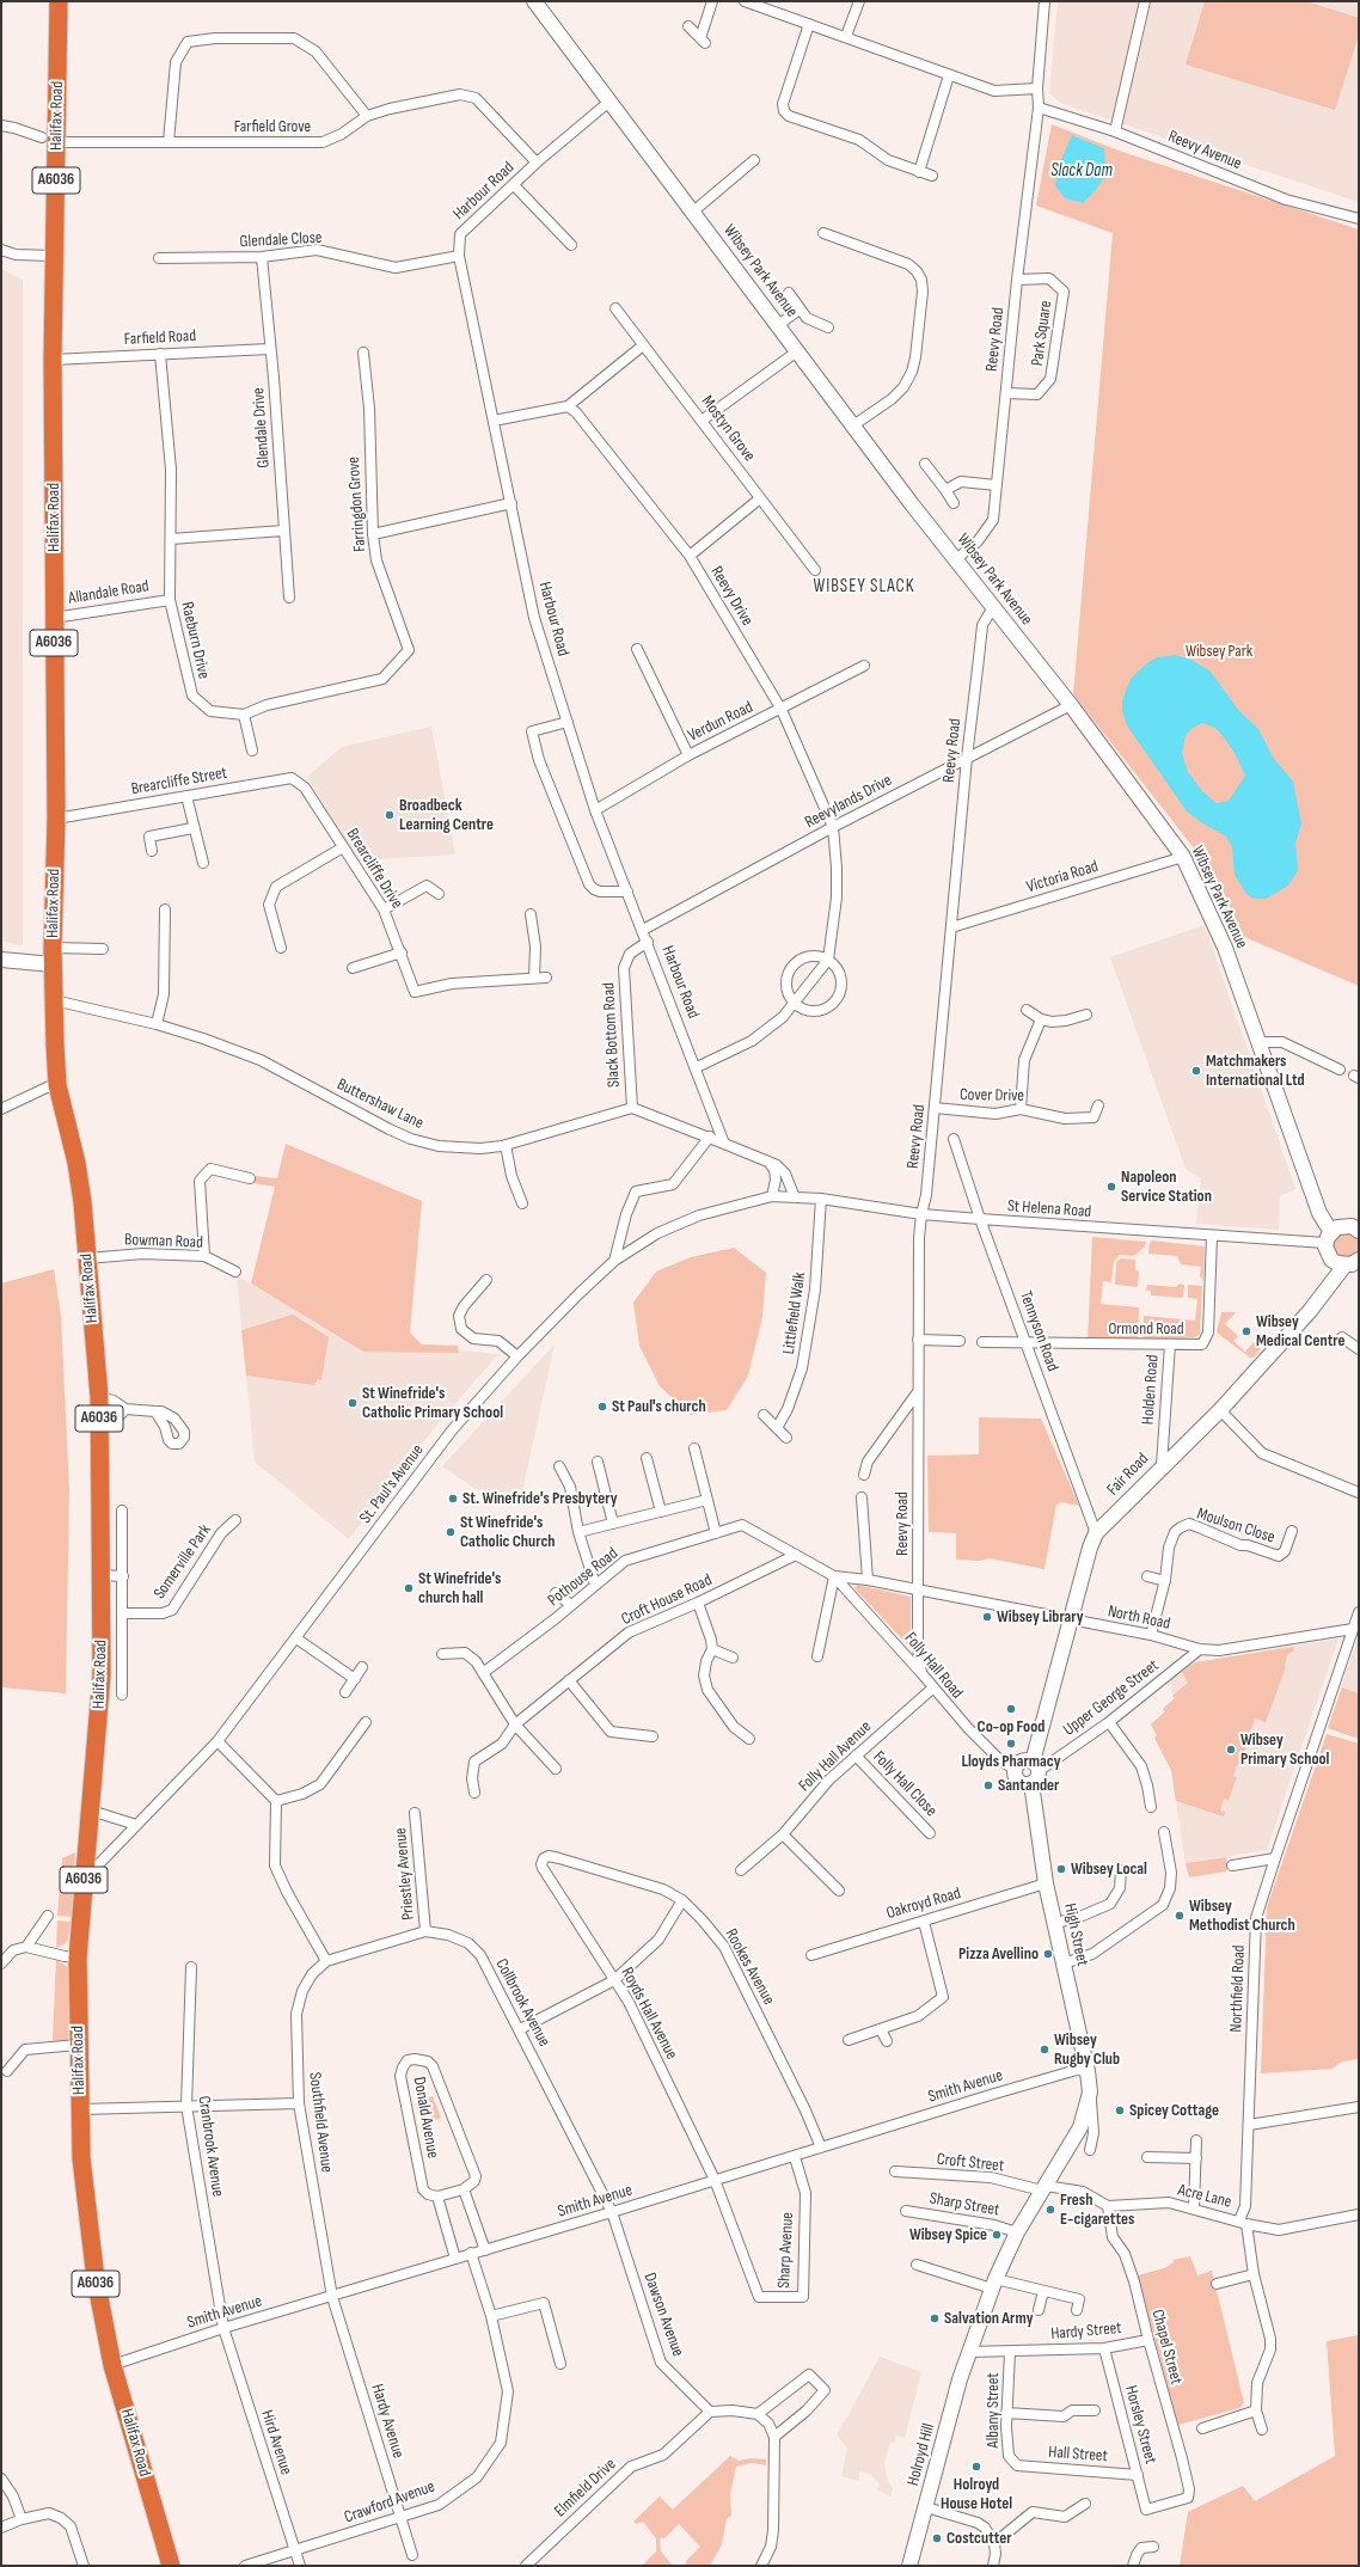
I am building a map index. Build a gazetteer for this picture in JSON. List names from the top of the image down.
{
  "streets": {
    "highway": ["Halifax Road", "A6036"],
    "main road": [
      "Wibsey Park Avenue",
      "Fair Road",
      "High Street",
      "Holroyd Hill"
    ],
    "street": [
      "Farfield Grove",
      "Reevy Avenue",
      "Harbour Road",
      "Glendale Close",
      "Park Square",
      "Farfield Road",
      "Reevy Road",
      "Glendale Drive",
      "Mostyn Grove",
      "Farringdon Grove",
      "Allandale Road",
      "Reevy Drive",
      "Raeburn Drive",
      "Verdun Road",
      "Brearcliffe Street",
      "Reevylands Drive",
      "Brearcliffe Drive",
      "Victoria Road",
      "Slack Bottom Road",
      "Cover Drive",
      "Buttershaw Lane",
      "St Helena Road",
      "Bowman Road",
      "Littlefield Walk",
      "Ormond Road",
      "Tennyson Road",
      "Holden Road",
      "St. Paul's Avenue",
      "Moulson Close",
      "Somerville Park",
      "Pothouse Road",
      "Croft House Road",
      "North Road",
      "Folly Hall Road",
      "Upper George Street",
      "Folly Hall Avenue",
      "Folly Hall Close",
      "Priestley Avenue",
      "Oakroyd Road",
      "Rookes Avenue",
      "Northfield Road",
      "Collbrook Avenue",
      "Royds Hall Avenue",
      "Smith Avenue",
      "Donald Avenue",
      "Southfield Avenue",
      "Cranbrook Avenue",
      "Croft Street",
      "Acre Lane",
      "Sharp Street",
      "Sharp Avenue",
      "Dawson Avenue",
      "Hardy Street",
      "Chapel Street",
      "Albany Street",
      "Hardy Avenue",
      "Horsley Street",
      "Hird Avenue",
      "Hall Street",
      "Elmfield Drive",
      "Crawford Avenue"
    ]
  },
  "crossings": [
    ["Halifax Road", "Farfield Grove"],
    ["Halifax Road", "Farfield Road"],
    ["Halifax Road", "Allandale Road"],
    ["Halifax Road", "Brearcliffe Street"],
    ["Halifax Road", "Buttershaw Lane"],
    ["Halifax Road", "Bowman Road"],
    ["Halifax Road", "St. Paul's Avenue"],
    ["Halifax Road", "Smith Avenue"],
    ["Farfield Grove", "Harbour Road"],
    ["Reevy Avenue", "Reevy Road"],
    ["Harbour Road", "Glendale Close"],
    ["Harbour Road", "Wibsey Park Avenue"],
    ["Harbour Road", "Verdun Road"],
    ["Harbour Road", "Reevylands Drive"],
    ["Harbour Road", "Slack Bottom Road"],
    ["Glendale Close", "Glendale Drive"],
    ["Wibsey Park Avenue", "Reevy Road"],
    ["Wibsey Park Avenue", "Reevylands Drive"],
    ["Wibsey Park Avenue", "Victoria Road"],
    ["Wibsey Park Avenue", "St Helena Road"],
    ["Wibsey Park Avenue", "Fair Road"],
    ["Park Square", "Reevy Road"],
    ["Farfield Road", "Glendale Drive"],
    ["Farfield Road", "Raeburn Drive"],
    ["Reevy Road", "Reevylands Drive"],
    ["Reevy Road", "Victoria Road"],
    ["Reevy Road", "Cover Drive"],
    ["Reevy Road", "St Helena Road"],
    ["Reevy Road", "North Road"],
    ["Reevy Road", "Folly Hall Road"],
    ["Farringdon Grove", "Raeburn Drive"],
    ["Allandale Road", "Raeburn Drive"],
    ["Reevy Drive", "Verdun Road"],
    ["Reevy Drive", "Reevylands Drive"],
    ["Brearcliffe Street", "Brearcliffe Drive"],
    ["Slack Bottom Road", "Buttershaw Lane"],
    ["St Helena Road", "Littlefield Walk"],
    ["St Helena Road", "Ormond Road"],
    ["St Helena Road", "Tennyson Road"],
    ["St Helena Road", "St. Paul's Avenue"],
    ["Ormond Road", "Tennyson Road"],
    ["Ormond Road", "Holden Road"],
    ["Tennyson Road", "Fair Road"],
    ["Holden Road", "Fair Road"],
    ["Fair Road", "North Road"],
    ["Fair Road", "Folly Hall Road"],
    ["Fair Road", "Upper George Street"],
    ["Fair Road", "High Street"],
    ["Moulson Close", "North Road"],
    ["Pothouse Road", "Folly Hall Road"],
    ["Croft House Road", "Folly Hall Road"],
    ["North Road", "Folly Hall Road"],
    ["North Road", "Upper George Street"],
    ["North Road", "Northfield Road"],
    ["Folly Hall Road", "Upper George Street"],
    ["Folly Hall Road", "Folly Hall Avenue"],
    ["Folly Hall Road", "High Street"],
    ["Upper George Street", "High Street"],
    ["Folly Hall Avenue", "Folly Hall Close"],
    ["Priestley Avenue", "Collbrook Avenue"],
    ["Oakroyd Road", "High Street"],
    ["High Street", "Smith Avenue"],
    ["High Street", "Croft Street"],
    ["High Street", "Sharp Street"],
    ["High Street", "Hardy Street"],
    ["High Street", "Holroyd Hill"],
    ["Rookes Avenue", "Royds Hall Avenue"],
    ["Rookes Avenue", "Smith Avenue"],
    ["Northfield Road", "Acre Lane"],
    ["Collbrook Avenue", "Smith Avenue"],
    ["Collbrook Avenue", "Southfield Avenue"],
    ["Collbrook Avenue", "Dawson Avenue"],
    ["Royds Hall Avenue", "Smith Avenue"],
    ["Royds Hall Avenue", "Sharp Avenue"],
    ["Smith Avenue", "Southfield Avenue"],
    ["Smith Avenue", "Cranbrook Avenue"],
    ["Smith Avenue", "Sharp Avenue"],
    ["Smith Avenue", "Dawson Avenue"],
    ["Smith Avenue", "Hardy Avenue"],
    ["Smith Avenue", "Hird Avenue"],
    ["Smith Avenue", "Crawford Avenue"],
    ["Southfield Avenue", "Hardy Avenue"],
    ["Cranbrook Avenue", "Hird Avenue"],
    ["Acre Lane", "Chapel Street"],
    ["Dawson Avenue", "Elmfield Drive"],
    ["Hardy Street", "Chapel Street"],
    ["Hardy Street", "Albany Street"],
    ["Hardy Street", "Horsley Street"],
    ["Hardy Street", "Holroyd Hill"],
    ["Chapel Street", "Horsley Street"],
    ["Albany Street", "Hall Street"],
    ["Hardy Avenue", "Crawford Avenue"],
    ["Horsley Street", "Hall Street"],
    ["Hird Avenue", "Crawford Avenue"]
  ],
  "districts": ["WIBSEY SLACK"],
  "water": ["Slack Dam"],
  "parks": ["Wibsey Park"],
  "places": [
    "Broadbeck Learning Centre",
    "Matchmakers International Ltd",
    "Napoleon Service Station",
    "Wibsey Medical Centre",
    "St Winefride's Catholic Primary School",
    "St Paul's church",
    "St. Winefride's Presbytery",
    "St Winefride's Catholic Church",
    "St Winefride's church hall",
    "Wibsey Library",
    "Co-op Food",
    "Lloyds Pharmacy",
    "Wibsey Primary School",
    "Santander",
    "Wibsey Local",
    "Wibsey Methodist Church",
    "Pizza Avellino",
    "Wibsey Rugby Club",
    "Spicey Cottage",
    "Fresh E-cigarettes",
    "Wibsey Spice",
    "Salvation Army",
    "Holroyd House Hotel",
    "Costcutter"
  ]
}
